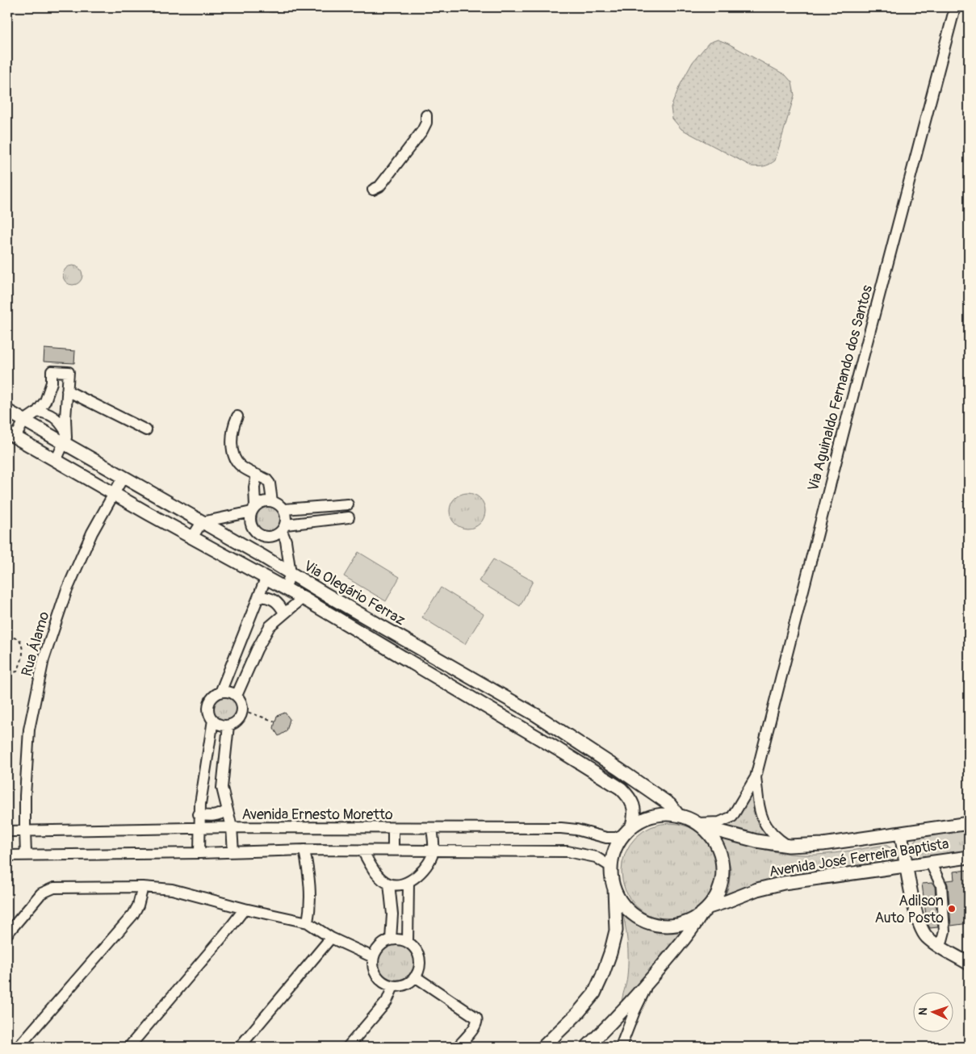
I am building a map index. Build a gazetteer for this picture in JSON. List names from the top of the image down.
{
  "streets": {
    "main road": ["Via Olegário Ferraz", "Avenida José Ferreira Baptista"],
    "street": ["Via Aguinaldo Fernando dos Santos", "Rua Álamo", "Avenida Ernesto Moretto"]
  },
  "crossings": [
    ["Via Aguinaldo Fernando dos Santos", "Via Olegário Ferraz"],
    ["Via Aguinaldo Fernando dos Santos", "Avenida Ernesto Moretto"],
    ["Via Aguinaldo Fernando dos Santos", "Avenida José Ferreira Baptista"],
    ["Via Olegário Ferraz", "Rua Álamo"],
    ["Via Olegário Ferraz", "Avenida Ernesto Moretto"],
    ["Via Olegário Ferraz", "Avenida José Ferreira Baptista"],
    ["Rua Álamo", "Avenida Ernesto Moretto"],
    ["Avenida Ernesto Moretto", "Avenida José Ferreira Baptista"]
  ],
  "places": ["Adilson Auto Posto"],
  "north": "left"
}
